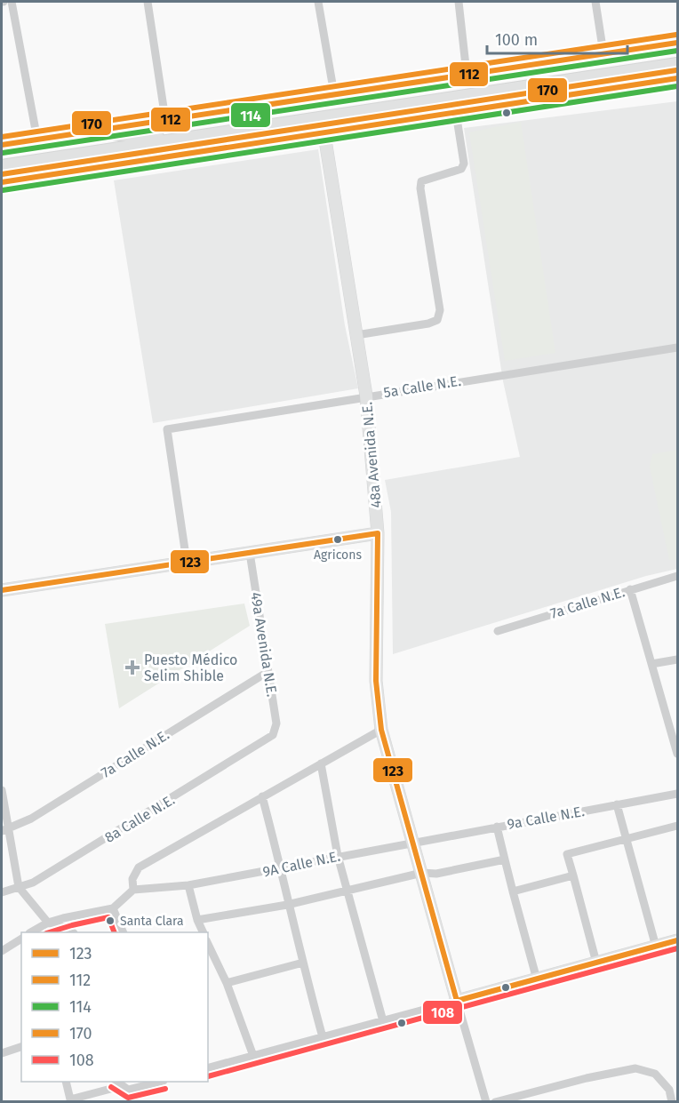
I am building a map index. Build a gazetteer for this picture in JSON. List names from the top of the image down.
{
  "streets": {
    "street": [
      "5a Calle N.E.",
      "48a Avenida N.E.",
      "7a Calle N.E.",
      "49a Avenida N.E.",
      "9a Calle N.E.",
      "8a Calle N.E.",
      "9A Calle N.E."
    ]
  },
  "crossings": [
    ["5a Calle N.E.", "48a Avenida N.E."],
    ["48a Avenida N.E.", "9a Calle N.E."],
    ["48a Avenida N.E.", "9A Calle N.E."],
    ["7a Calle N.E.", "49a Avenida N.E."],
    ["49a Avenida N.E.", "8a Calle N.E."],
    ["9a Calle N.E.", "9A Calle N.E."]
  ],
  "places": {
    "other": ["Agricons", "Santa Clara"],
    "health": ["Puesto Médico Selim Shible"]
  },
  "lines": [
    "transit line 170",
    "transit line 112",
    "transit line 114",
    "transit line 123",
    "transit line 108"
  ],
  "legend": [
    "123",
    "112",
    "114",
    "170",
    "108"
  ],
  "scale_bar": "100 m"
}
